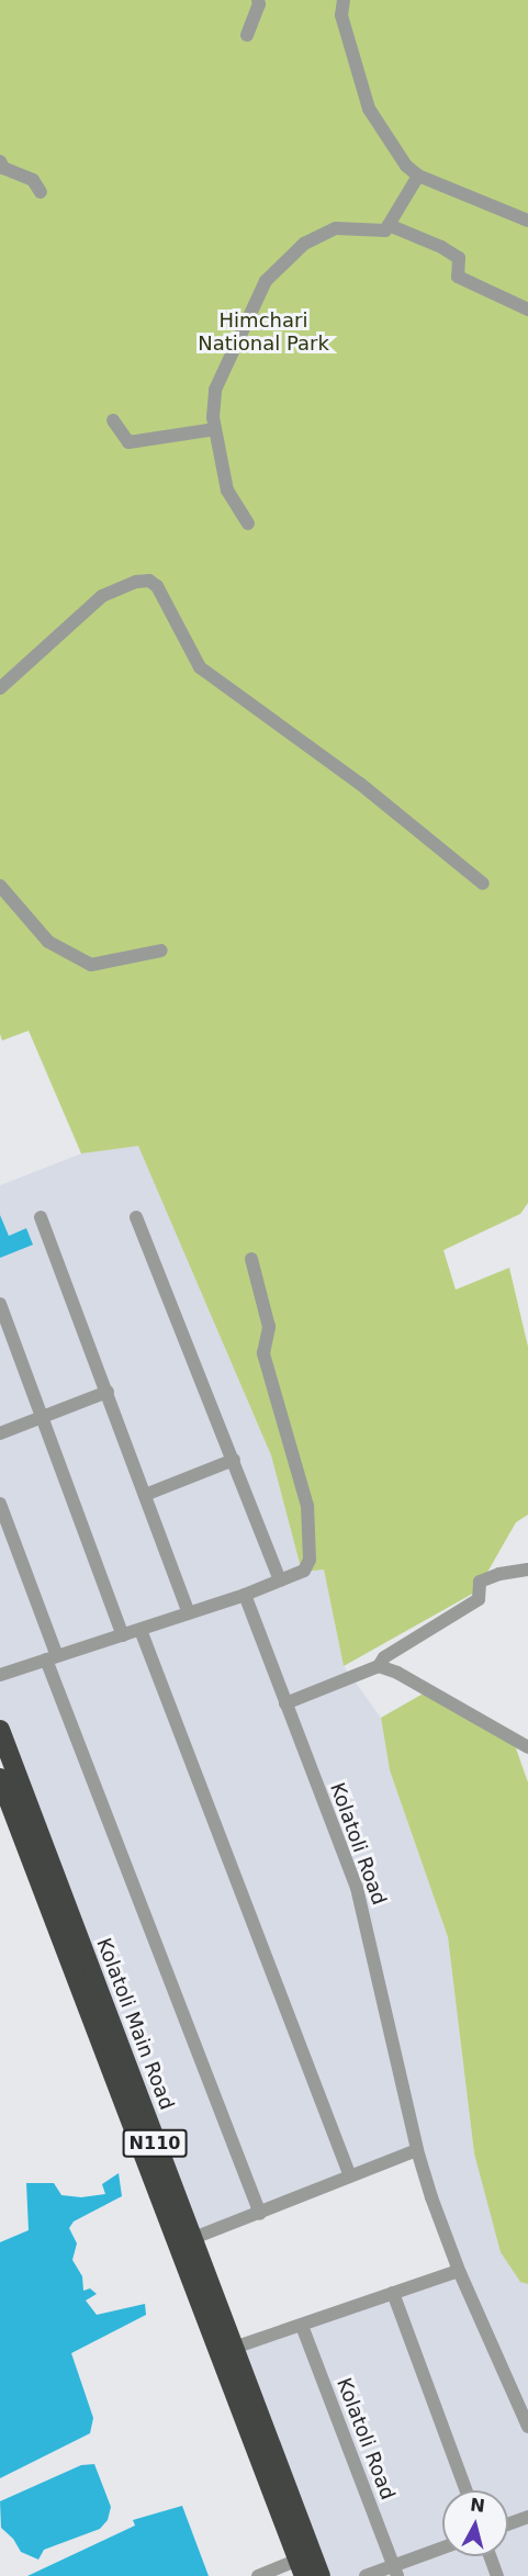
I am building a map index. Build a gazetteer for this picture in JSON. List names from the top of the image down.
{
  "streets": {
    "highway": ["Kolatoli Main Road", "N110"],
    "street": ["Kolatoli Road"]
  },
  "crossings": [
    ["Kolatoli Main Road", "N110"]
  ],
  "parks": ["Himchari National Park"],
  "north": "top"
}
